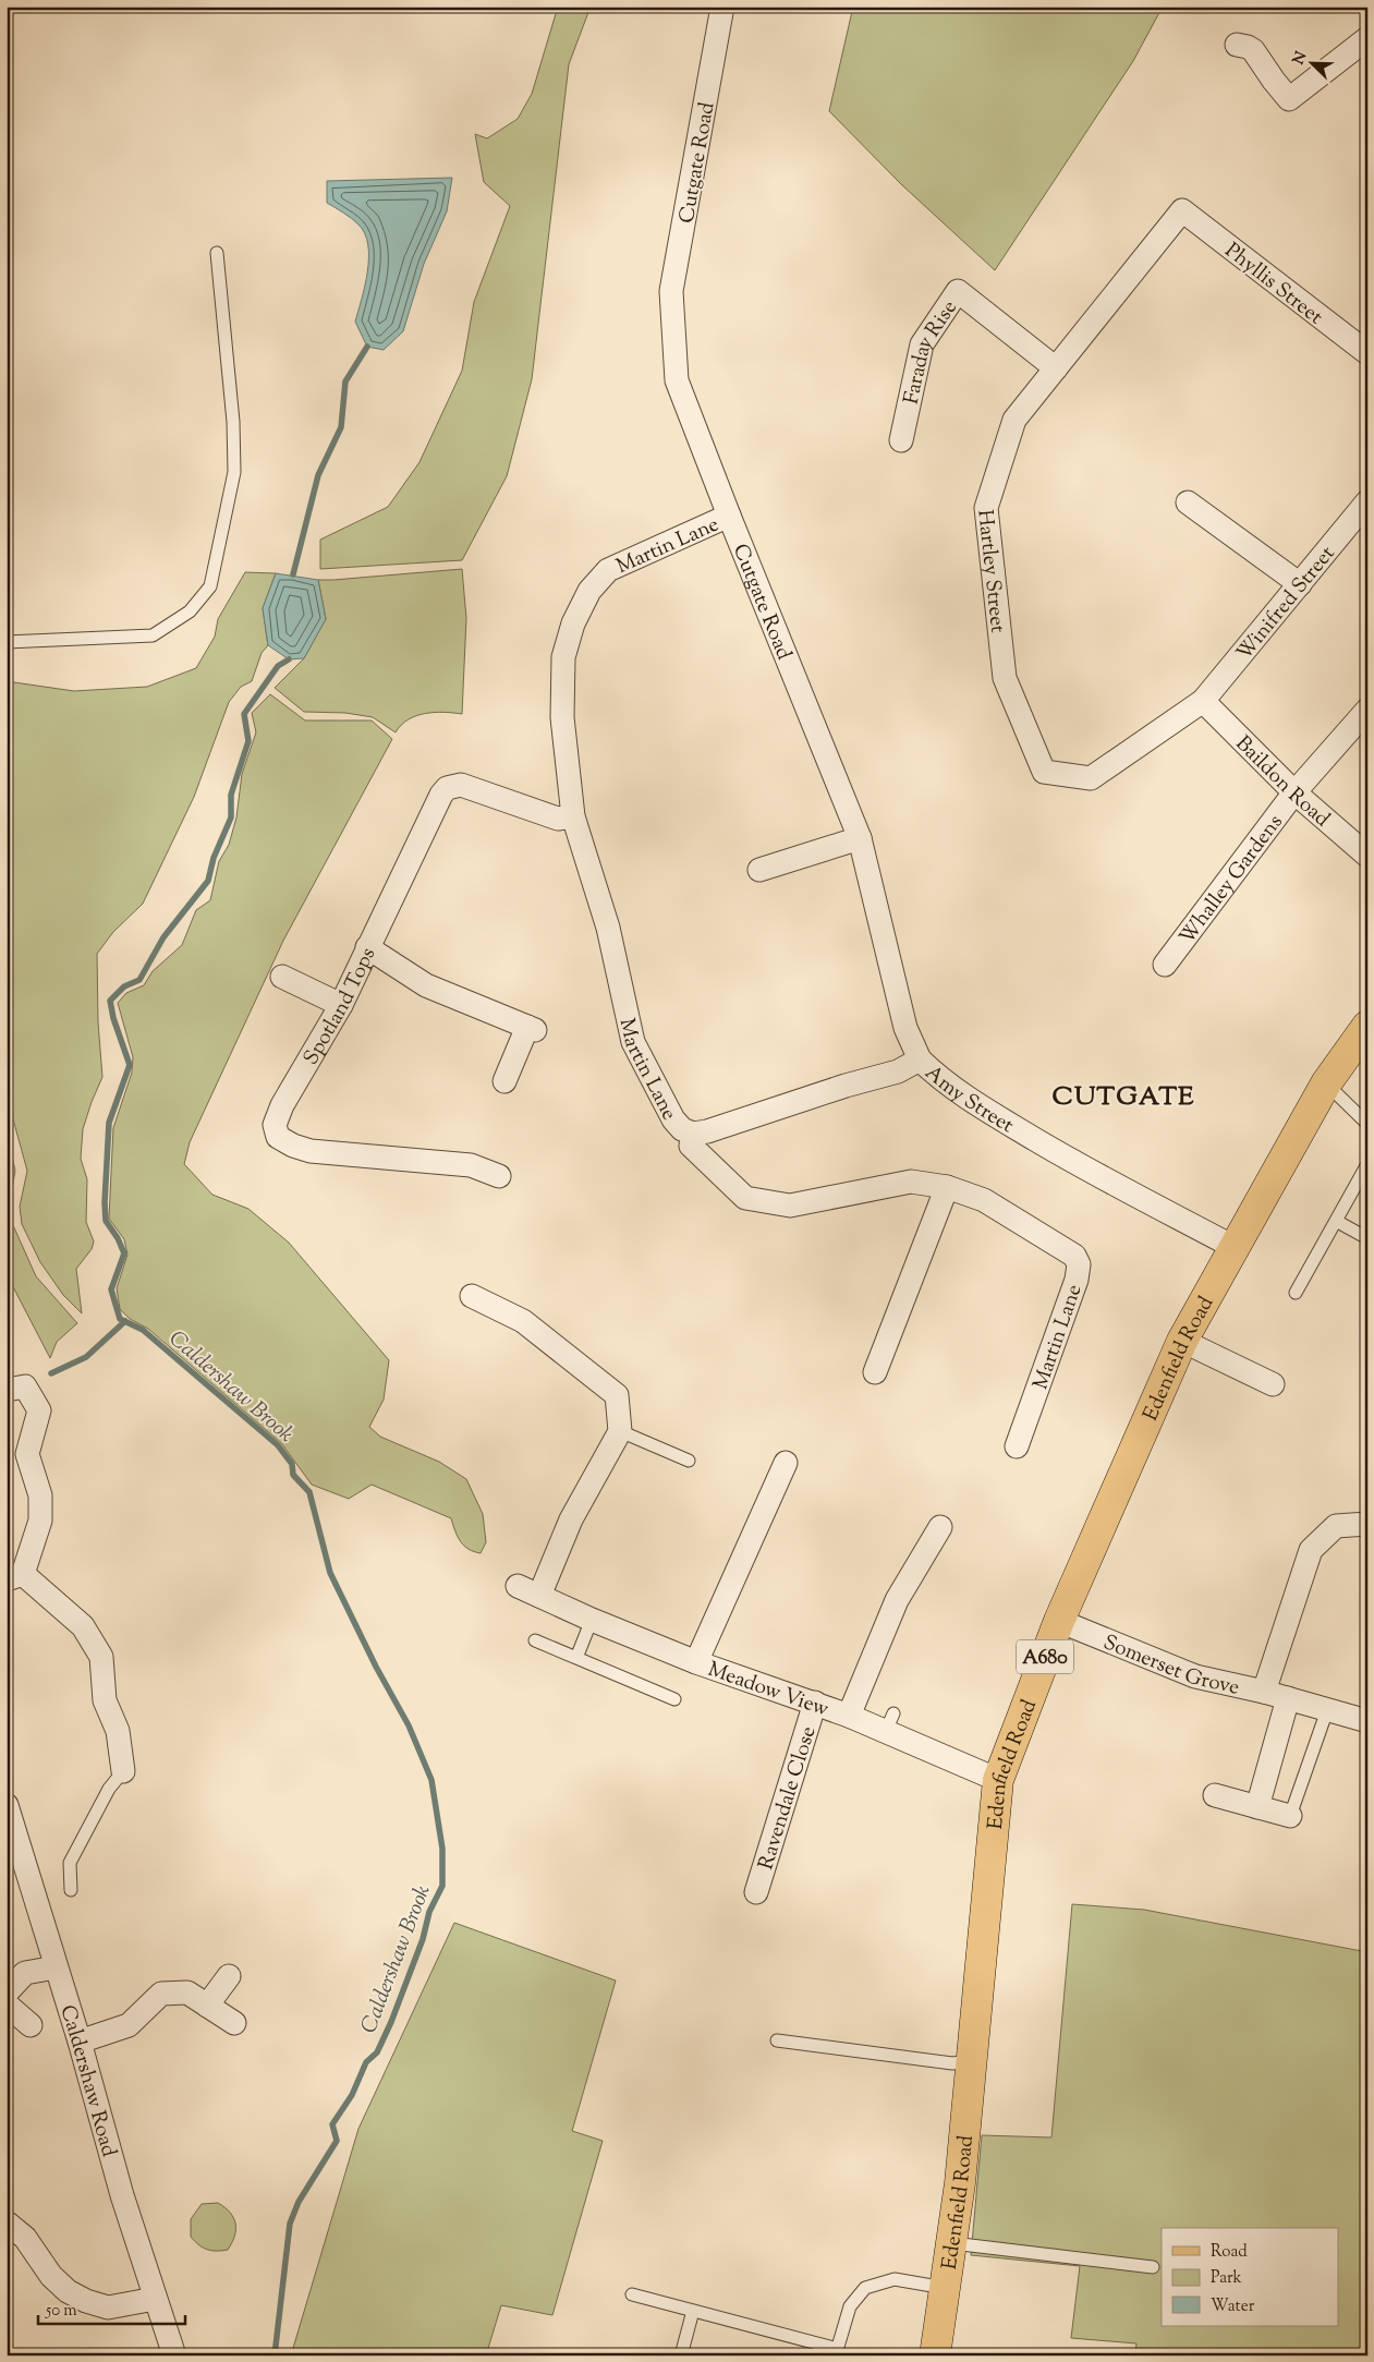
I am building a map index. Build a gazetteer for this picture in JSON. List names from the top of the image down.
{
  "streets": {
    "main road": ["Edenfield Road", "A680"],
    "street": [
      "Cutgate Road",
      "Phyllis Street",
      "Faraday Rise",
      "Martin Lane",
      "Hartley Street",
      "Winifred Street",
      "Baildon Road",
      "Whalley Gardens",
      "Spotland Tops",
      "Amy Street",
      "Somerset Grove",
      "Meadow View",
      "Ravendale Close",
      "Caldershaw Road"
    ]
  },
  "crossings": [
    ["Cutgate Road", "Martin Lane"],
    ["Cutgate Road", "Amy Street"],
    ["Phyllis Street", "Hartley Street"],
    ["Faraday Rise", "Hartley Street"],
    ["Martin Lane", "Spotland Tops"],
    ["Martin Lane", "Amy Street"],
    ["Hartley Street", "Winifred Street"],
    ["Hartley Street", "Baildon Road"],
    ["Winifred Street", "Baildon Road"],
    ["Baildon Road", "Whalley Gardens"],
    ["Amy Street", "Edenfield Road"],
    ["Edenfield Road", "Somerset Grove"],
    ["Edenfield Road", "Meadow View"],
    ["Meadow View", "Ravendale Close"]
  ],
  "districts": ["CUTGATE"],
  "water": ["Caldershaw Brook"],
  "legend": ["Road", "Park", "Water"],
  "scale_bar": "50 m",
  "north": "top left"
}
